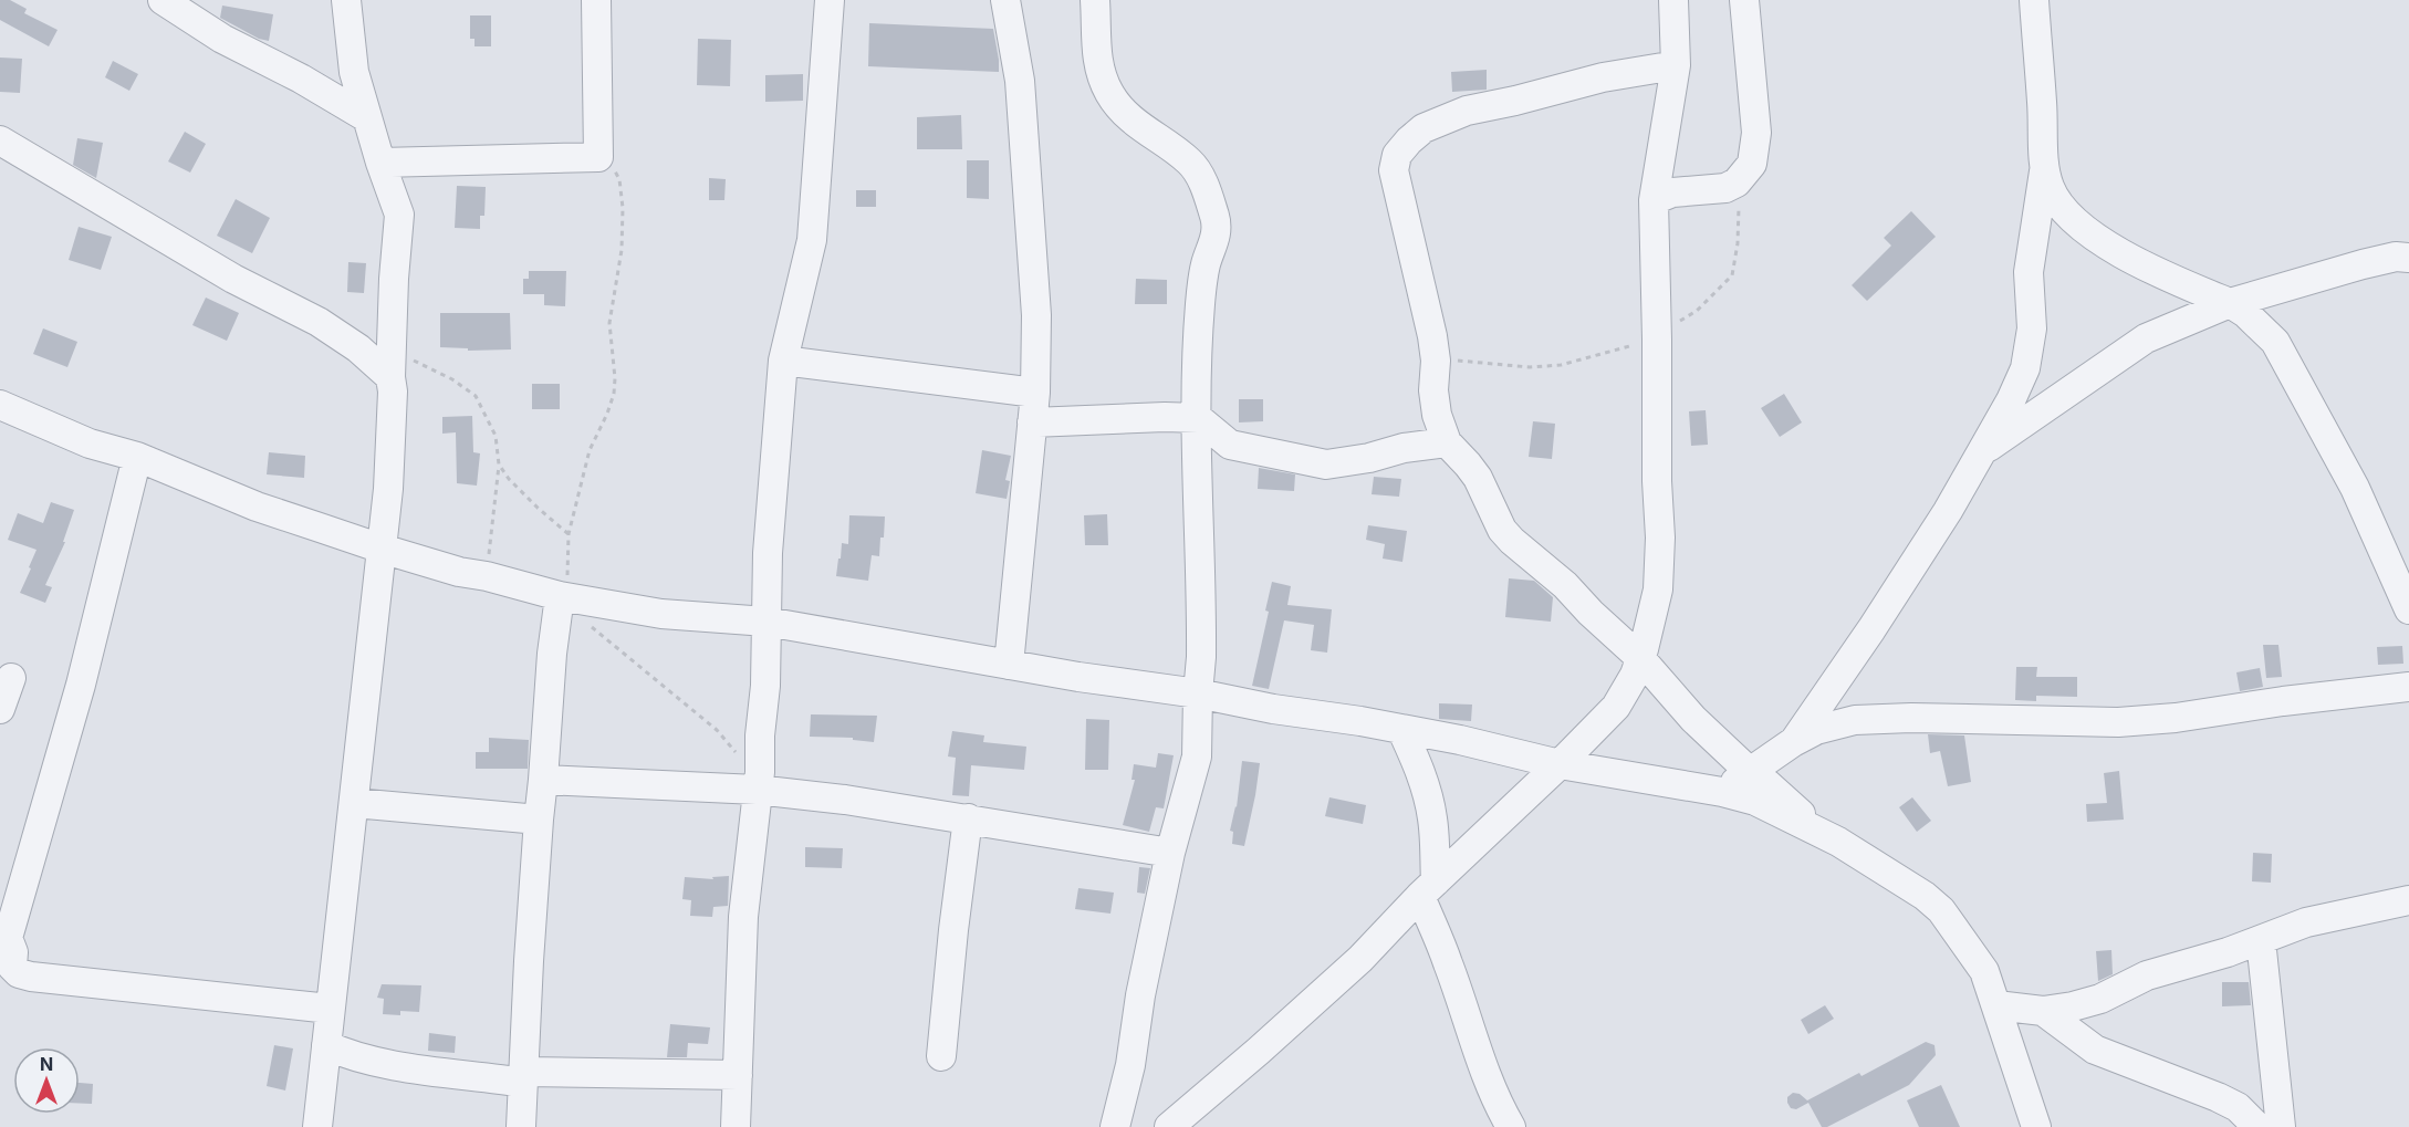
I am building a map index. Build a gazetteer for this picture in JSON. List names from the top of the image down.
{
  "north": "top"
}
